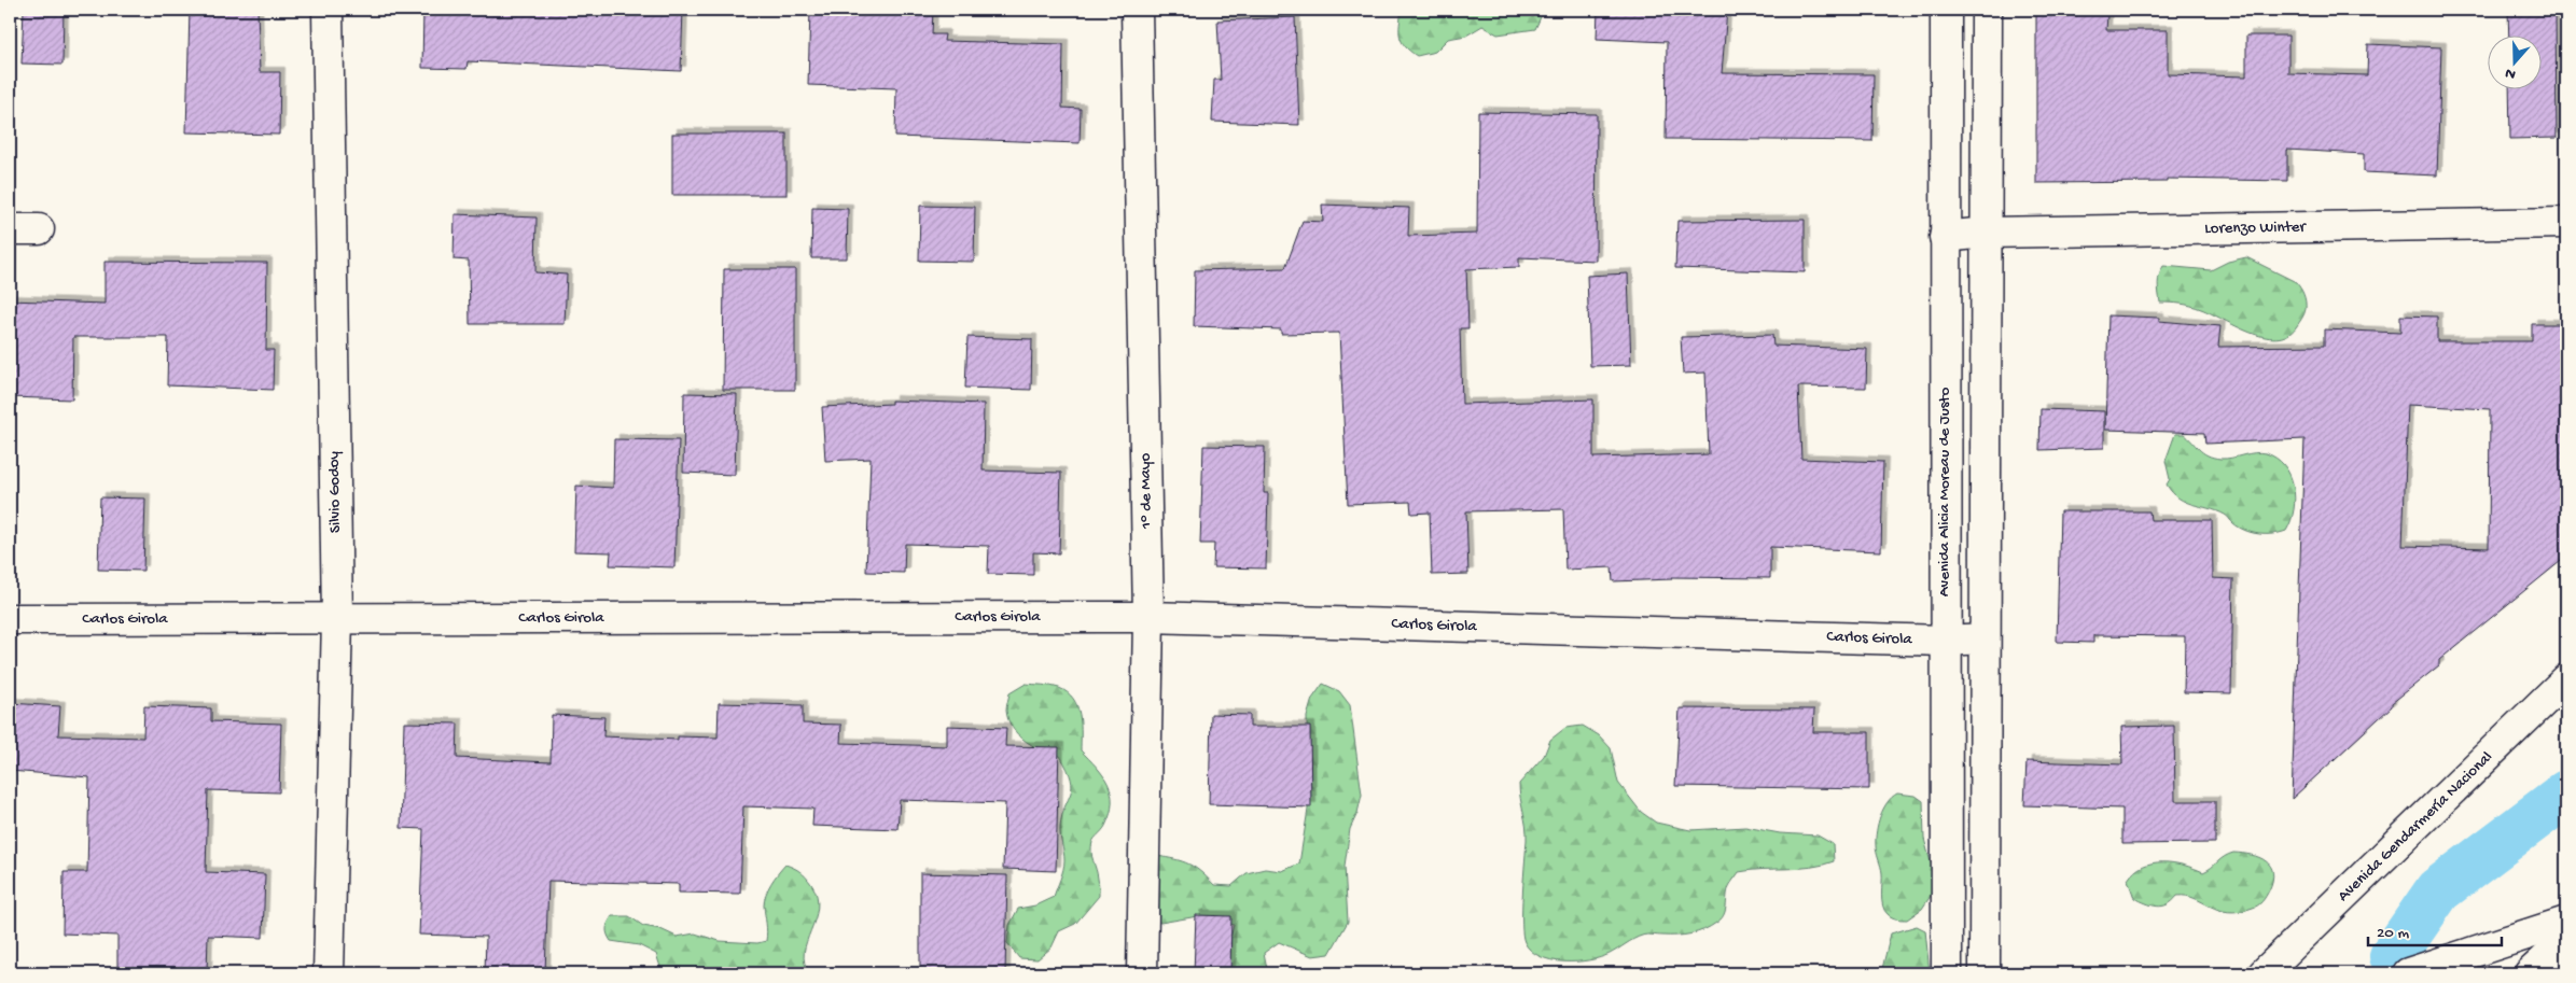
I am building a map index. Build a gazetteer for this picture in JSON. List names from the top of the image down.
{
  "streets": {
    "main road": [
      "Lorenzo Winter",
      "1° de Mayo",
      "Silvio Godoy",
      "Avenida Alicia Moreau de Justo",
      "Carlos Girola",
      "Avenida Gendarmería Nacional"
    ]
  },
  "crossings": [
    ["Lorenzo Winter", "Avenida Alicia Moreau de Justo"],
    ["1° de Mayo", "Carlos Girola"],
    ["Silvio Godoy", "Carlos Girola"],
    ["Avenida Alicia Moreau de Justo", "Carlos Girola"]
  ],
  "scale_bar": "20 m",
  "north": "bottom"
}
